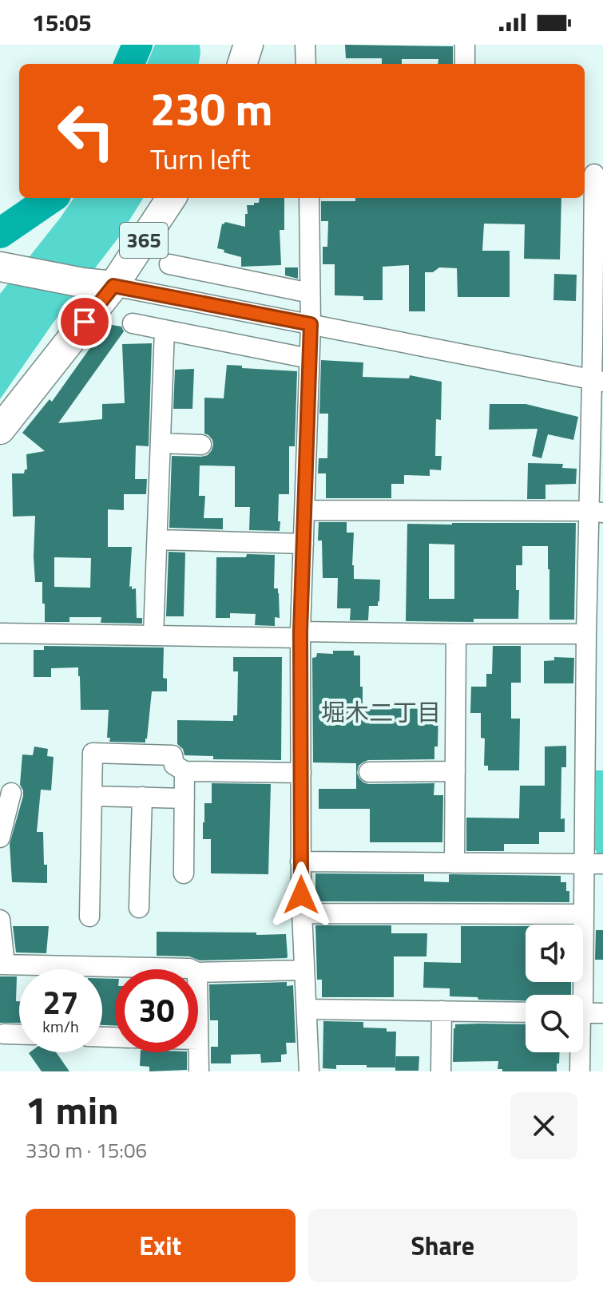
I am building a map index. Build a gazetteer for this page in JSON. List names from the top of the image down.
{
  "streets": {
    "highway": ["365"]
  },
  "districts": ["堀木二丁目"],
  "page": {
    "status": "15:05",
    "turn": ["230 m", "Turn left"],
    "speed": "27 km/h",
    "limit": "30",
    "heading": ["1 min", "330 m · 15:06"],
    "buttons": ["Exit", "Share"]
  }
}
